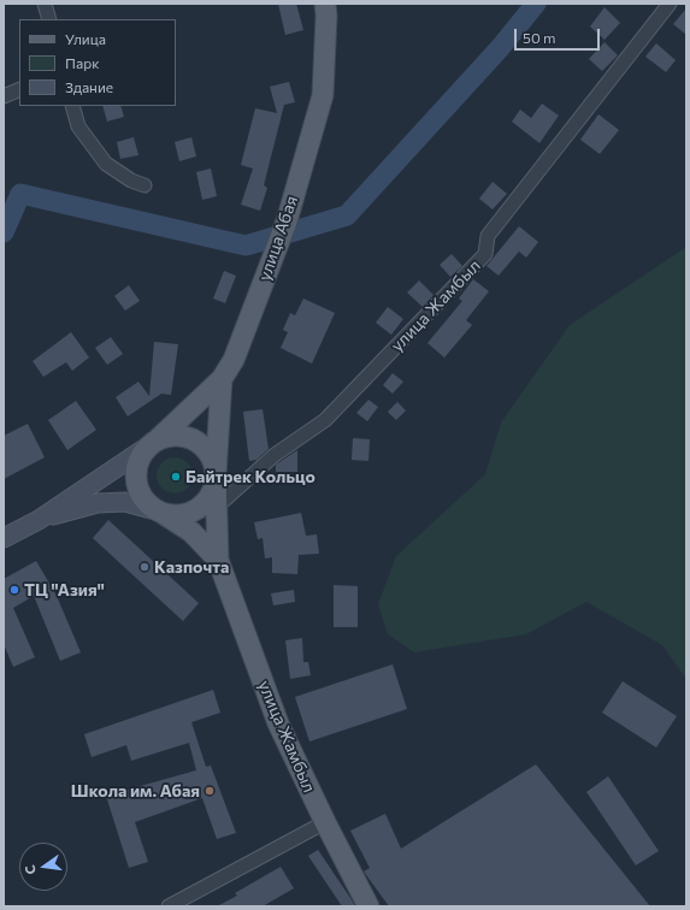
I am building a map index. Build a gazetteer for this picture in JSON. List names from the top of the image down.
{
  "streets": {
    "main road": ["улица Абая", "улица Жамбыл"]
  },
  "crossings": [
    ["улица Абая", "улица Жамбыл"]
  ],
  "places": [
    "Байтрек Кольцо",
    "Казпочта",
    "ТЦ \"Азия\"",
    "Школа им. Абая"
  ],
  "legend": ["Улица", "Парк", "Здание"],
  "scale_bar": "50 m",
  "north": "left"
}
